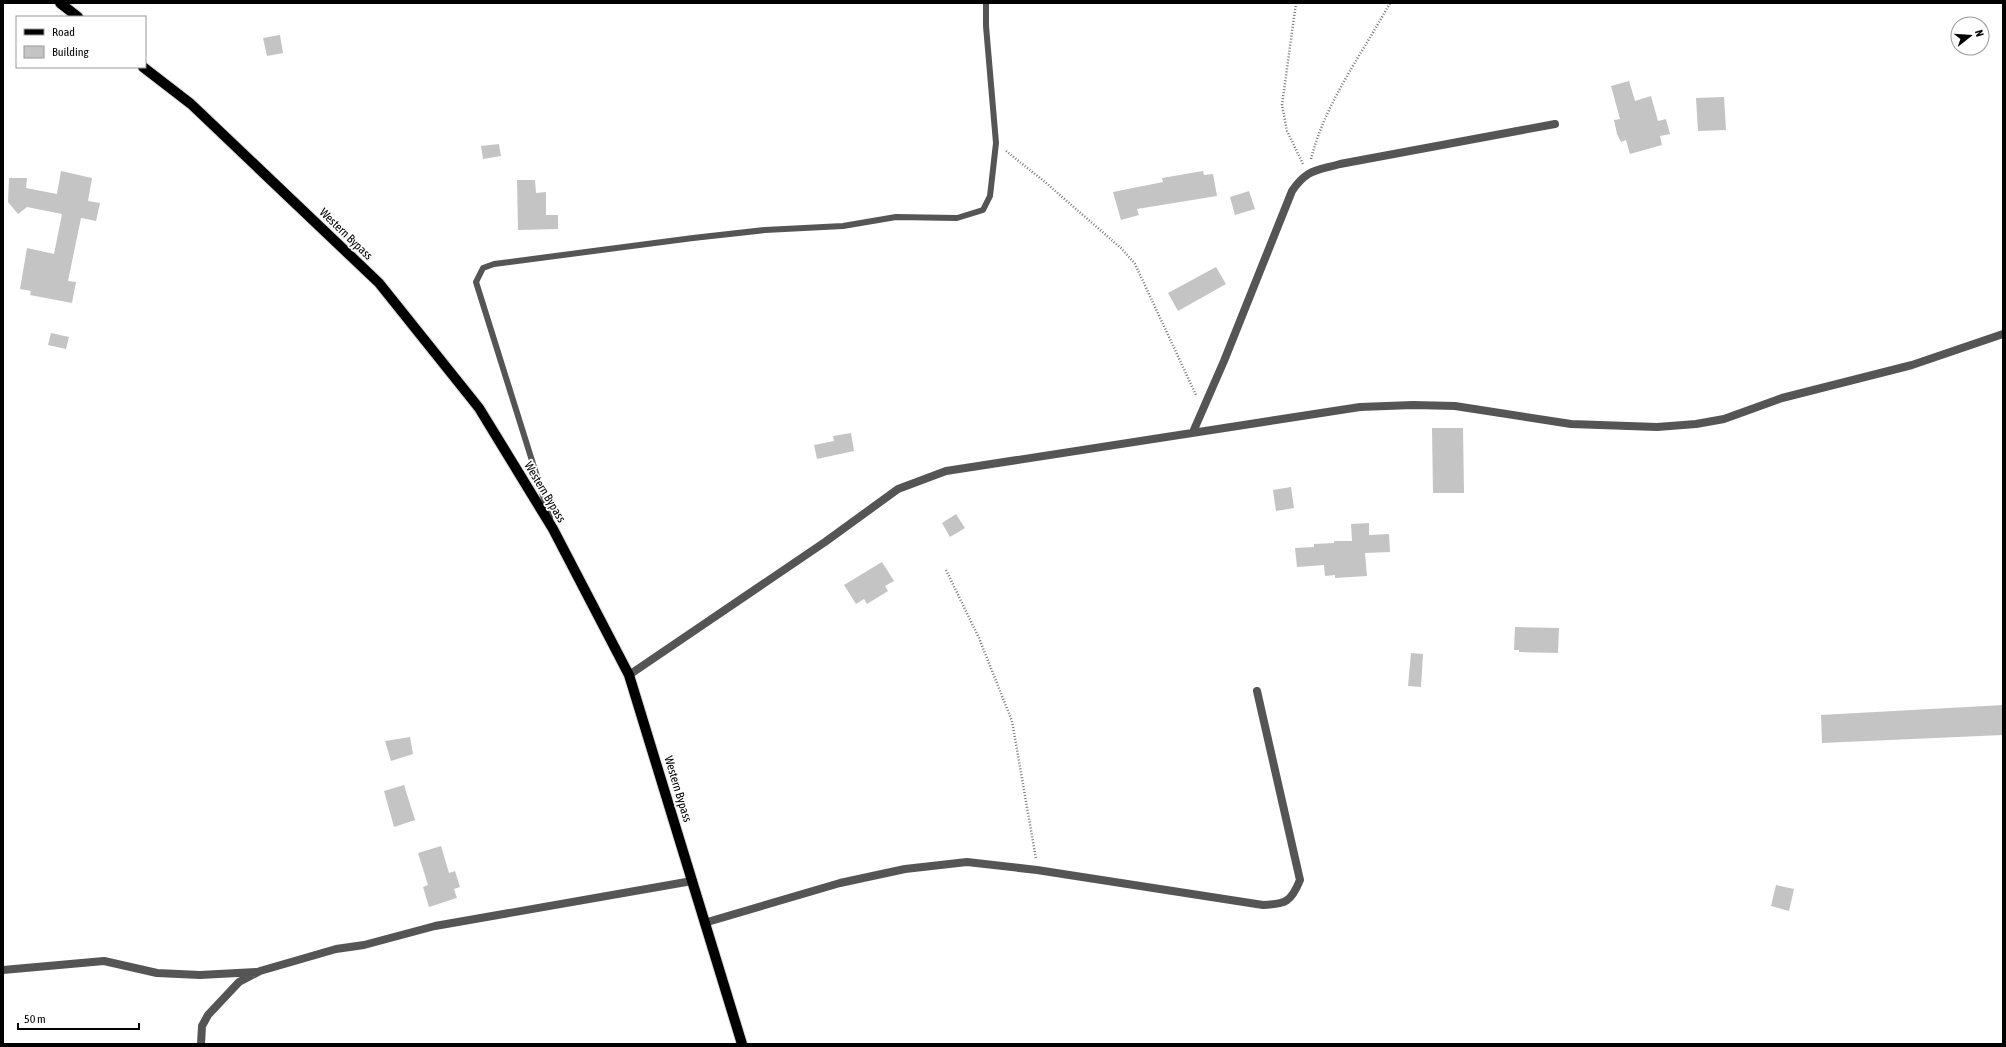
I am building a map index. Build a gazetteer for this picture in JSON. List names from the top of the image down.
{
  "streets": {
    "main road": ["Western Bypass"]
  },
  "legend": ["Road", "Building"],
  "scale_bar": "50 m",
  "north": "right"
}
